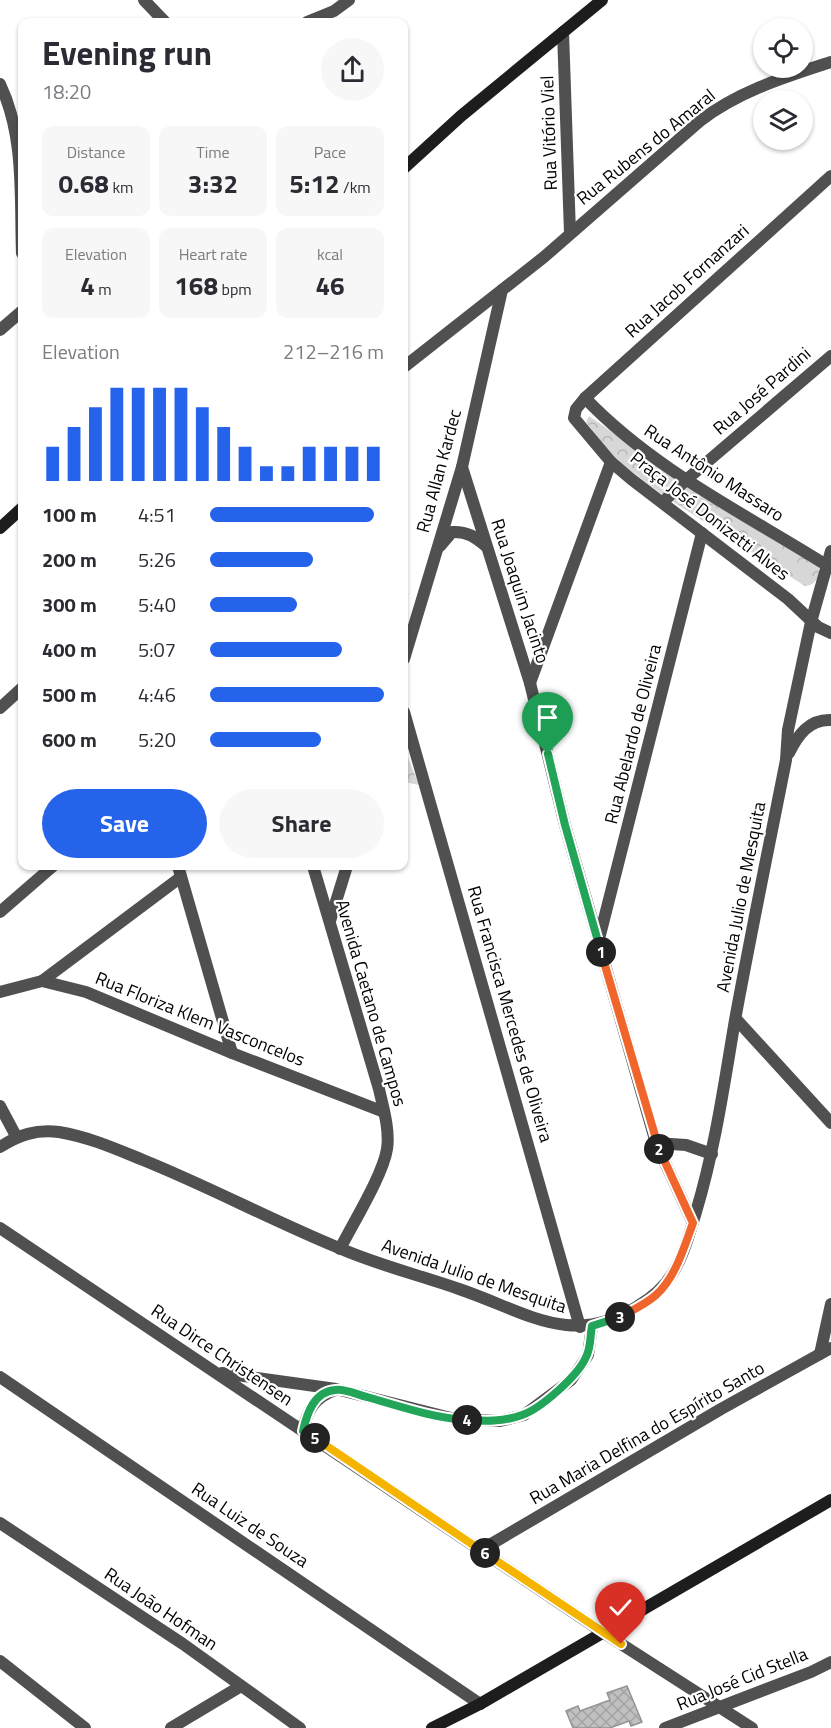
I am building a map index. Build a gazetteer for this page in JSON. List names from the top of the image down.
{
  "streets": {
    "street": [
      "Rua Vitório Viel",
      "Rua Rubens do Amaral",
      "Rua Jacob Fornanzari",
      "Rua José Pardini",
      "Rua Allan Kardec",
      "Rua Antônio Massaro",
      "Praça José Donizetti Alves",
      "Rua Joaquim Jacinto",
      "Rua Abelardo de Oliveira",
      "Avenida Julio de Mesquita",
      "Avenida Caetano de Campos",
      "Rua Francisca Mercedes de Oliveira",
      "Rua Floriza Klem Vasconcelos",
      "Rua Dirce Christensen",
      "Rua Maria Delfina do Espírito Santo",
      "Rua Luiz de Souza",
      "Rua João Hofman",
      "Rua José Cid Stella"
    ]
  },
  "crossings": [
    ["Rua Vitório Viel", "Rua Rubens do Amaral"],
    ["Rua Rubens do Amaral", "Rua Allan Kardec"],
    ["Rua Jacob Fornanzari", "Rua Antônio Massaro"],
    ["Rua Jacob Fornanzari", "Praça José Donizetti Alves"],
    ["Rua José Pardini", "Rua Antônio Massaro"],
    ["Rua José Pardini", "Praça José Donizetti Alves"],
    ["Rua Allan Kardec", "Rua Joaquim Jacinto"],
    ["Rua Antônio Massaro", "Avenida Julio de Mesquita"],
    ["Praça José Donizetti Alves", "Rua Abelardo de Oliveira"],
    ["Praça José Donizetti Alves", "Avenida Julio de Mesquita"],
    ["Rua Joaquim Jacinto", "Rua Abelardo de Oliveira"],
    ["Rua Joaquim Jacinto", "Avenida Julio de Mesquita"],
    ["Avenida Julio de Mesquita", "Avenida Caetano de Campos"],
    ["Avenida Julio de Mesquita", "Rua Francisca Mercedes de Oliveira"],
    ["Avenida Caetano de Campos", "Rua Floriza Klem Vasconcelos"],
    ["Rua Dirce Christensen", "Rua Maria Delfina do Espírito Santo"],
    ["Rua Dirce Christensen", "Rua José Cid Stella"]
  ],
  "page": {
    "heading": ["Evening run", "18:20"],
    "stats": [
      ["Distance", "0.68 km"],
      ["Time", "3:32"],
      ["Pace", "5:12 /km"],
      ["Elevation", "4 m"],
      ["Heart rate", "168 bpm"],
      ["kcal", "46"]
    ],
    "chart": ["Elevation", "212–216 m"],
    "list": [
      {
        "name": "100 m",
        "note": "4:51"
      },
      {
        "name": "200 m",
        "note": "5:26"
      },
      {
        "name": "300 m",
        "note": "5:40"
      },
      {
        "name": "400 m",
        "note": "5:07"
      },
      {
        "name": "500 m",
        "note": "4:46"
      },
      {
        "name": "600 m",
        "note": "5:20"
      }
    ],
    "buttons": ["Save", "Share"],
    "pins": [
      "1",
      "2",
      "3",
      "4",
      "5",
      "6"
    ]
  }
}
